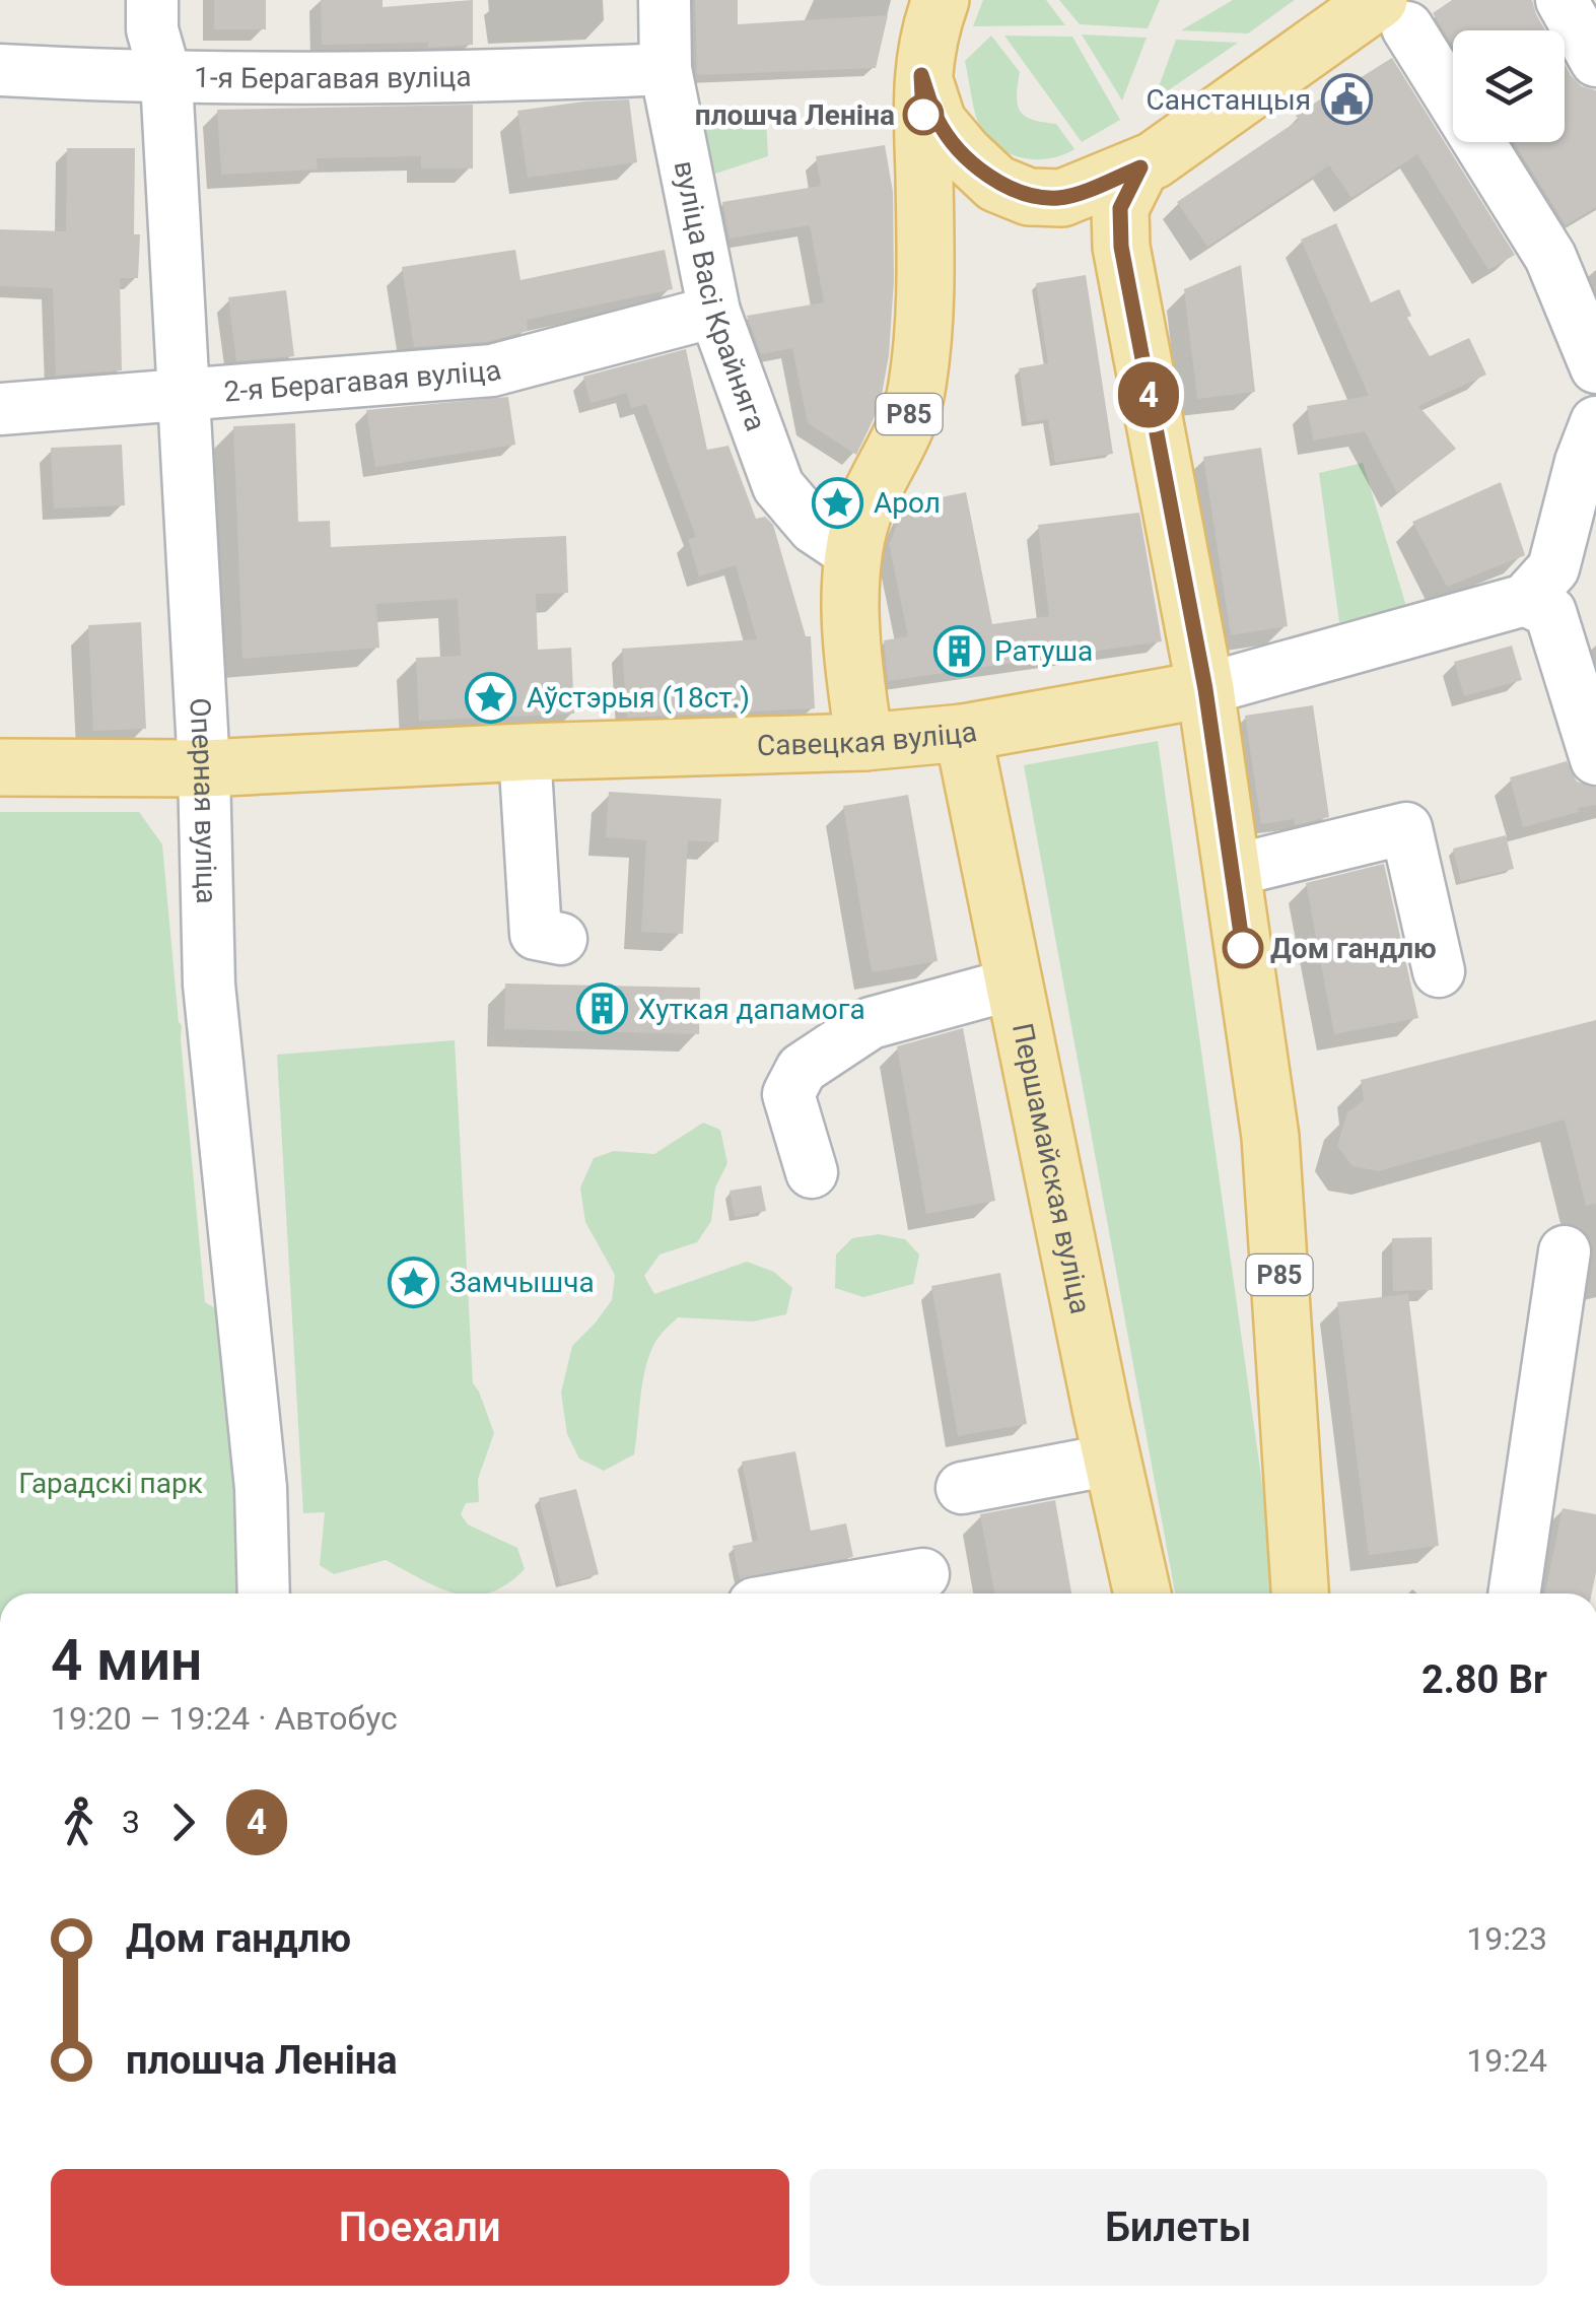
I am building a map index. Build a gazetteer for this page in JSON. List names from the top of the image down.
{
  "streets": {
    "main road": ["Р85", "Савецкая вуліца", "Першамайская вуліца"],
    "street": [
      "1-я Берагавая вуліца",
      "вуліца Васі Крайняга",
      "2-я Берагавая вуліца",
      "Оперная вуліца"
    ]
  },
  "crossings": [
    ["1-я Берагавая вуліца", "вуліца Васі Крайняга"],
    ["1-я Берагавая вуліца", "Оперная вуліца"],
    ["вуліца Васі Крайняга", "2-я Берагавая вуліца"],
    ["вуліца Васі Крайняга", "Р85"],
    ["2-я Берагавая вуліца", "Оперная вуліца"],
    ["Р85", "Савецкая вуліца"],
    ["Савецкая вуліца", "Оперная вуліца"],
    ["Савецкая вуліца", "Першамайская вуліца"]
  ],
  "parks": ["Гарадскі парк"],
  "places": {
    "public building": ["Санстанцыя"],
    "other": ["плошча Леніна", "Дом гандлю"],
    "place": ["Арол", "Аўстэрыя (18ст.)", "Замчышча"],
    "building": ["Ратуша", "Хуткая дапамога"]
  },
  "lines": ["bus line 4"],
  "page": {
    "on_map": "4",
    "heading": ["4 мин", "19:20 – 19:24 · Автобус", "2.80 Br"],
    "legs": ["3", "4"],
    "list": [
      {
        "name": "Дом гандлю",
        "value": "19:23"
      },
      {
        "name": "плошча Леніна",
        "value": "19:24"
      }
    ],
    "buttons": ["Поехали", "Билеты"]
  }
}
